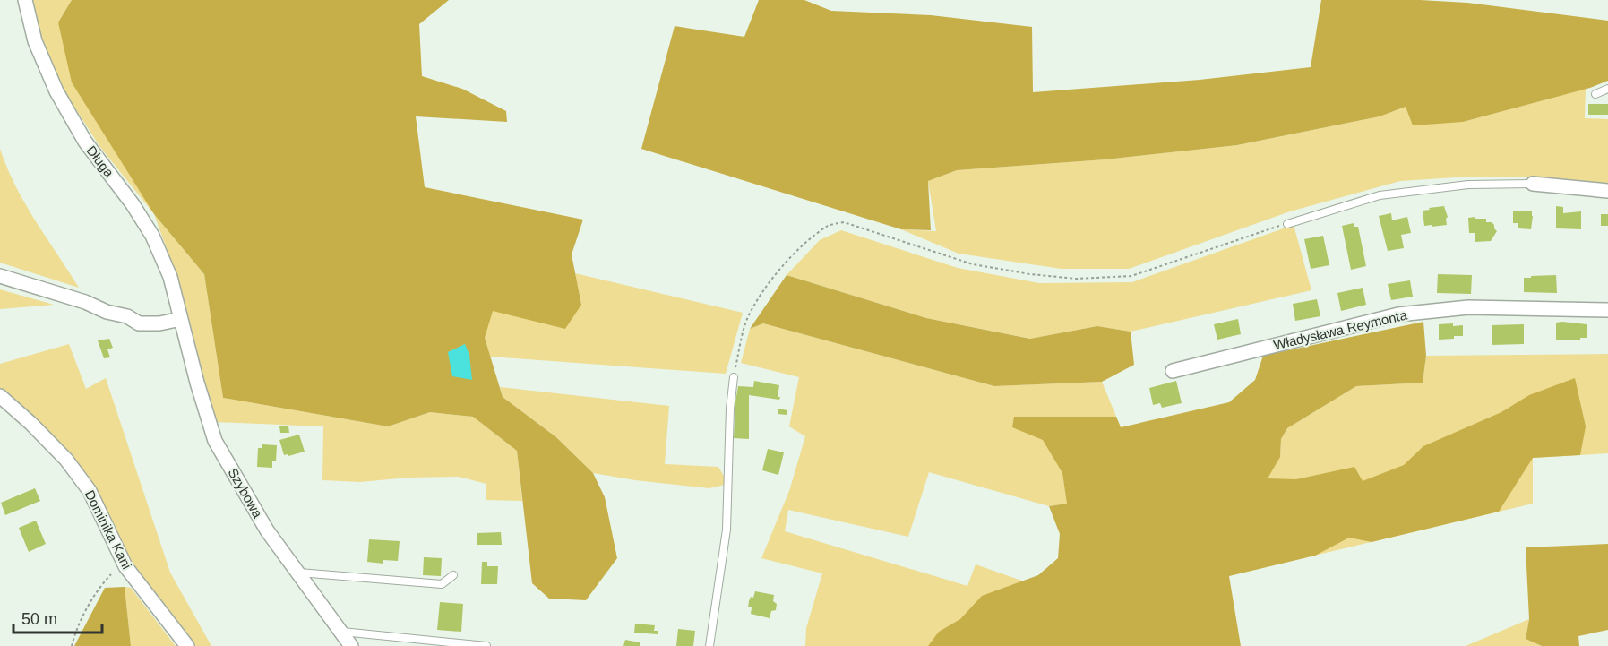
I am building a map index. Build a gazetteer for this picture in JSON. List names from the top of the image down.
{
  "streets": {
    "street": [
      "Długa",
      "Władysława Reymonta",
      "Szybowa",
      "Dominika Kani"
    ]
  },
  "crossings": [
    ["Długa", "Szybowa"]
  ],
  "scale_bar": "50 m"
}
